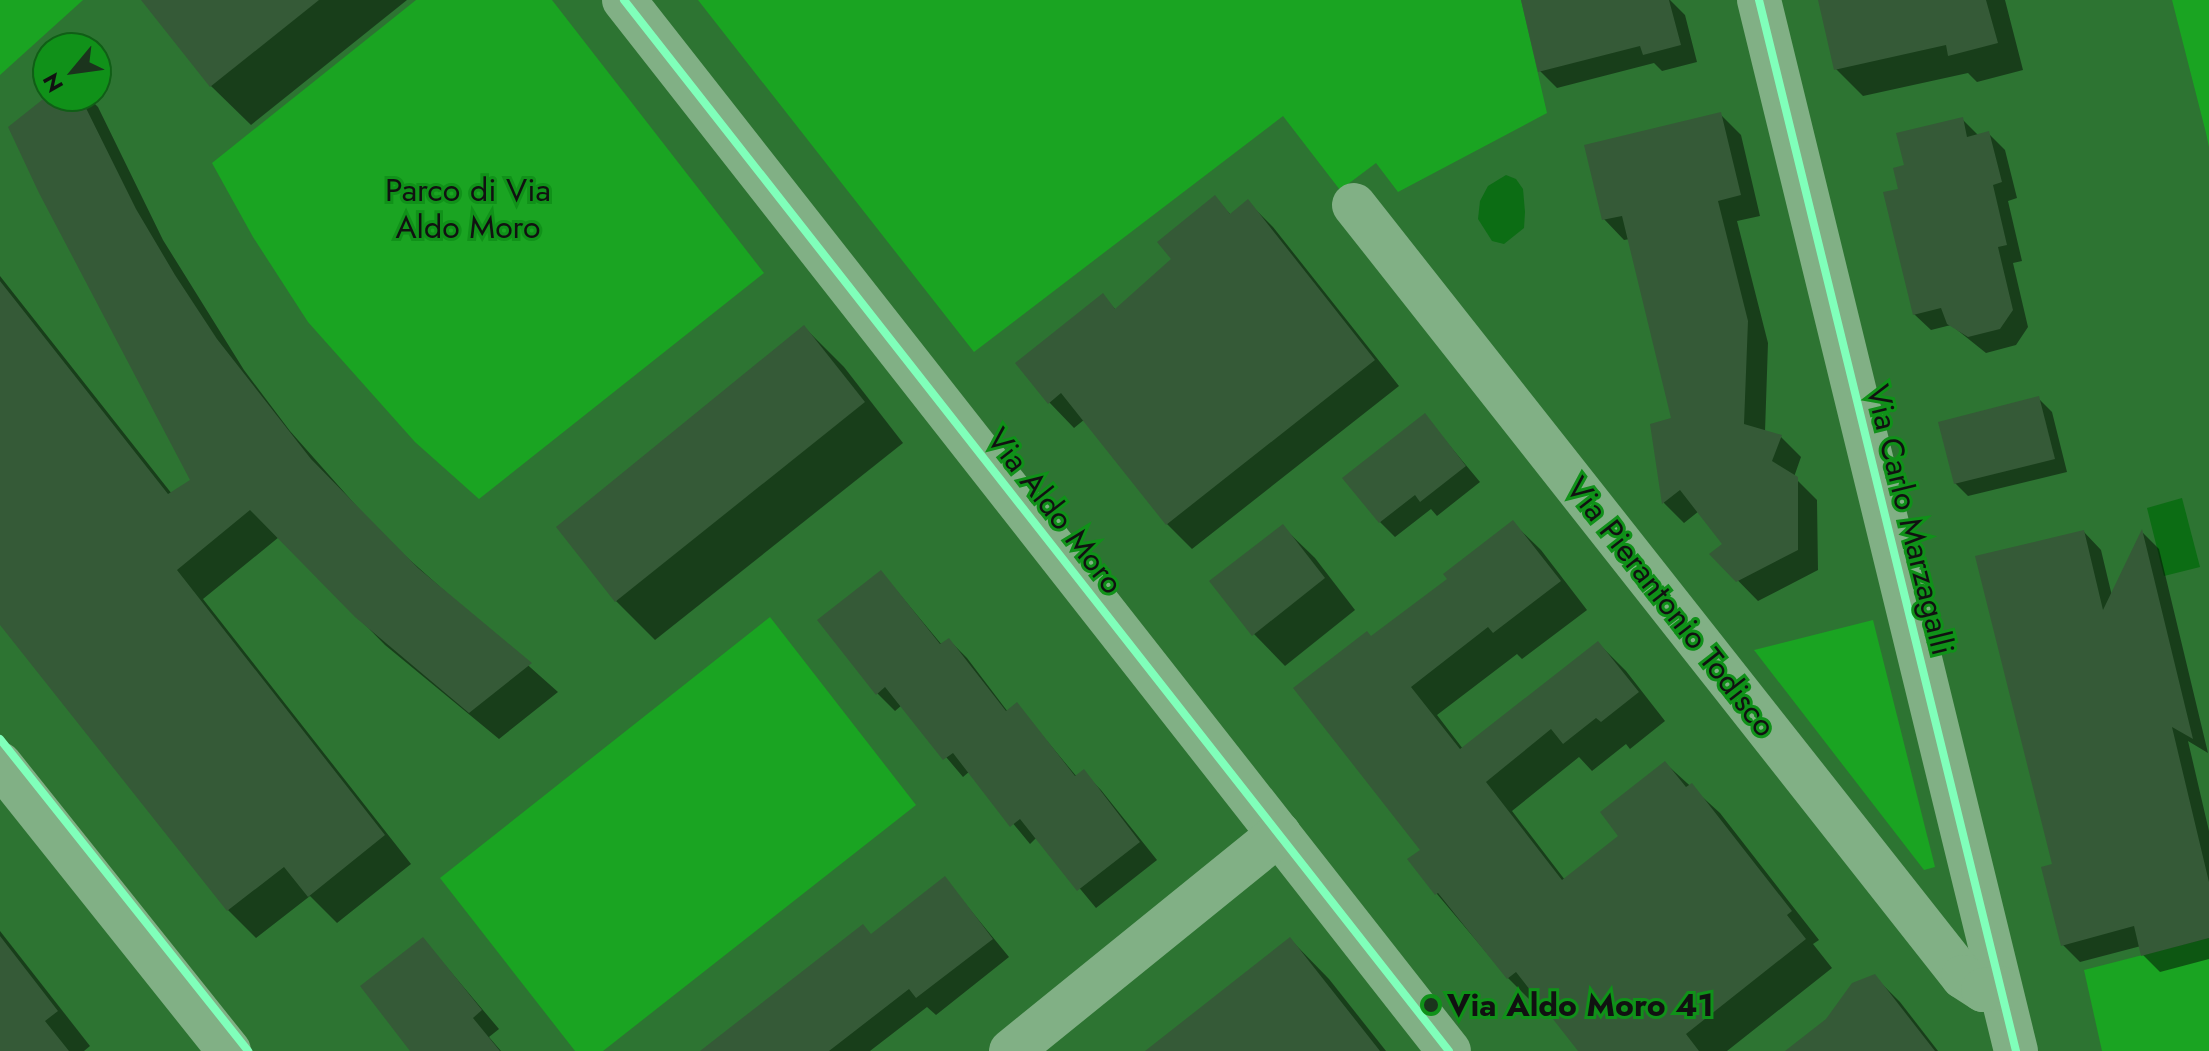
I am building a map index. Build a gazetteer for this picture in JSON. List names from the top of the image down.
{
  "streets": {
    "street": ["Via Aldo Moro", "Via Carlo Marzagalli", "Via Pierantonio Todisco"]
  },
  "crossings": [
    ["Via Carlo Marzagalli", "Via Pierantonio Todisco"]
  ],
  "parks": ["Parco di Via Aldo Moro"],
  "places": ["Via Aldo Moro 41"],
  "north": "bottom left"
}
